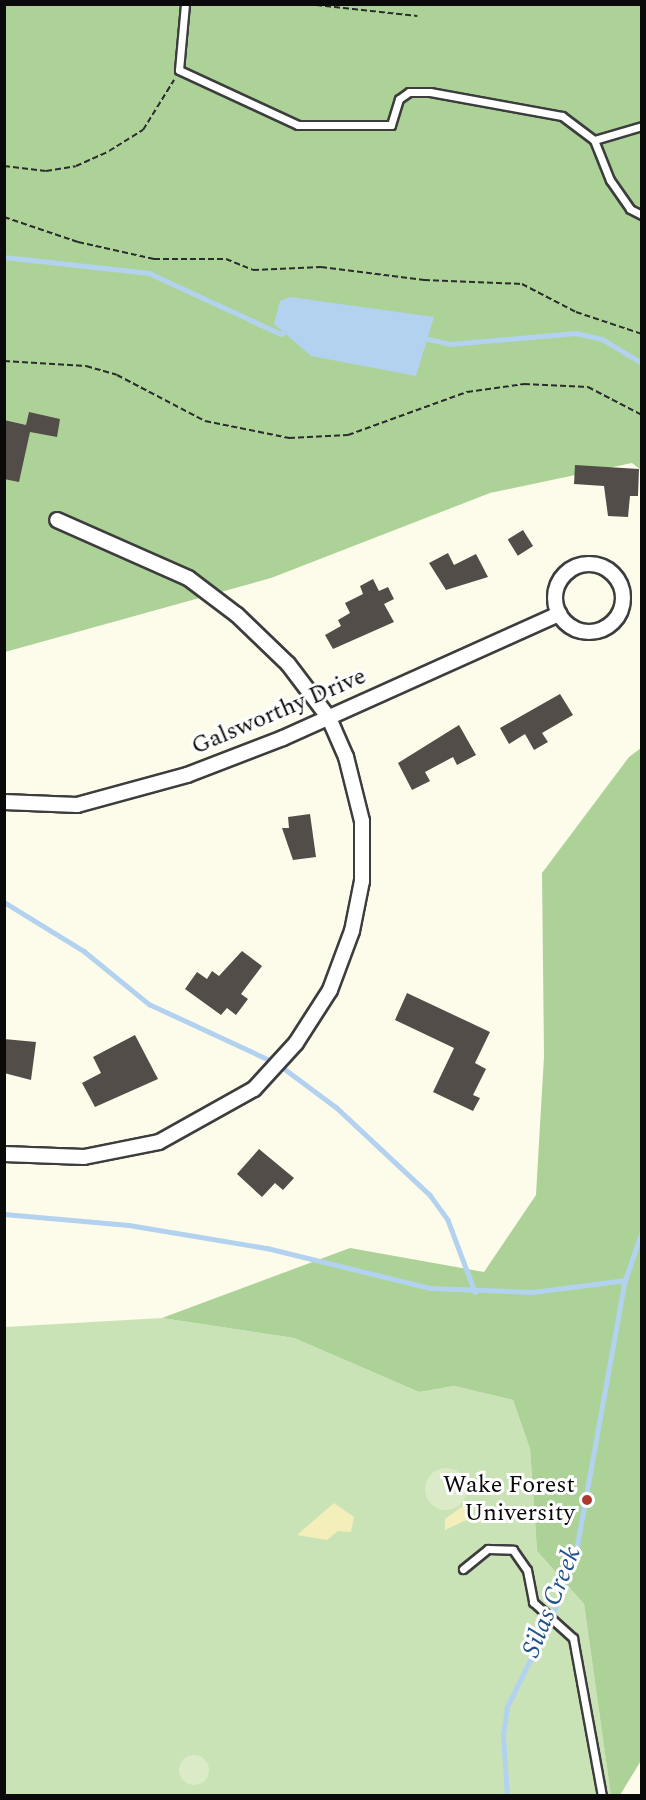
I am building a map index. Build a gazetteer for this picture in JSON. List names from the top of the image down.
{
  "streets": {
    "street": ["Galsworthy Drive"]
  },
  "water": ["Silas Creek"],
  "places": ["Wake Forest University"]
}
